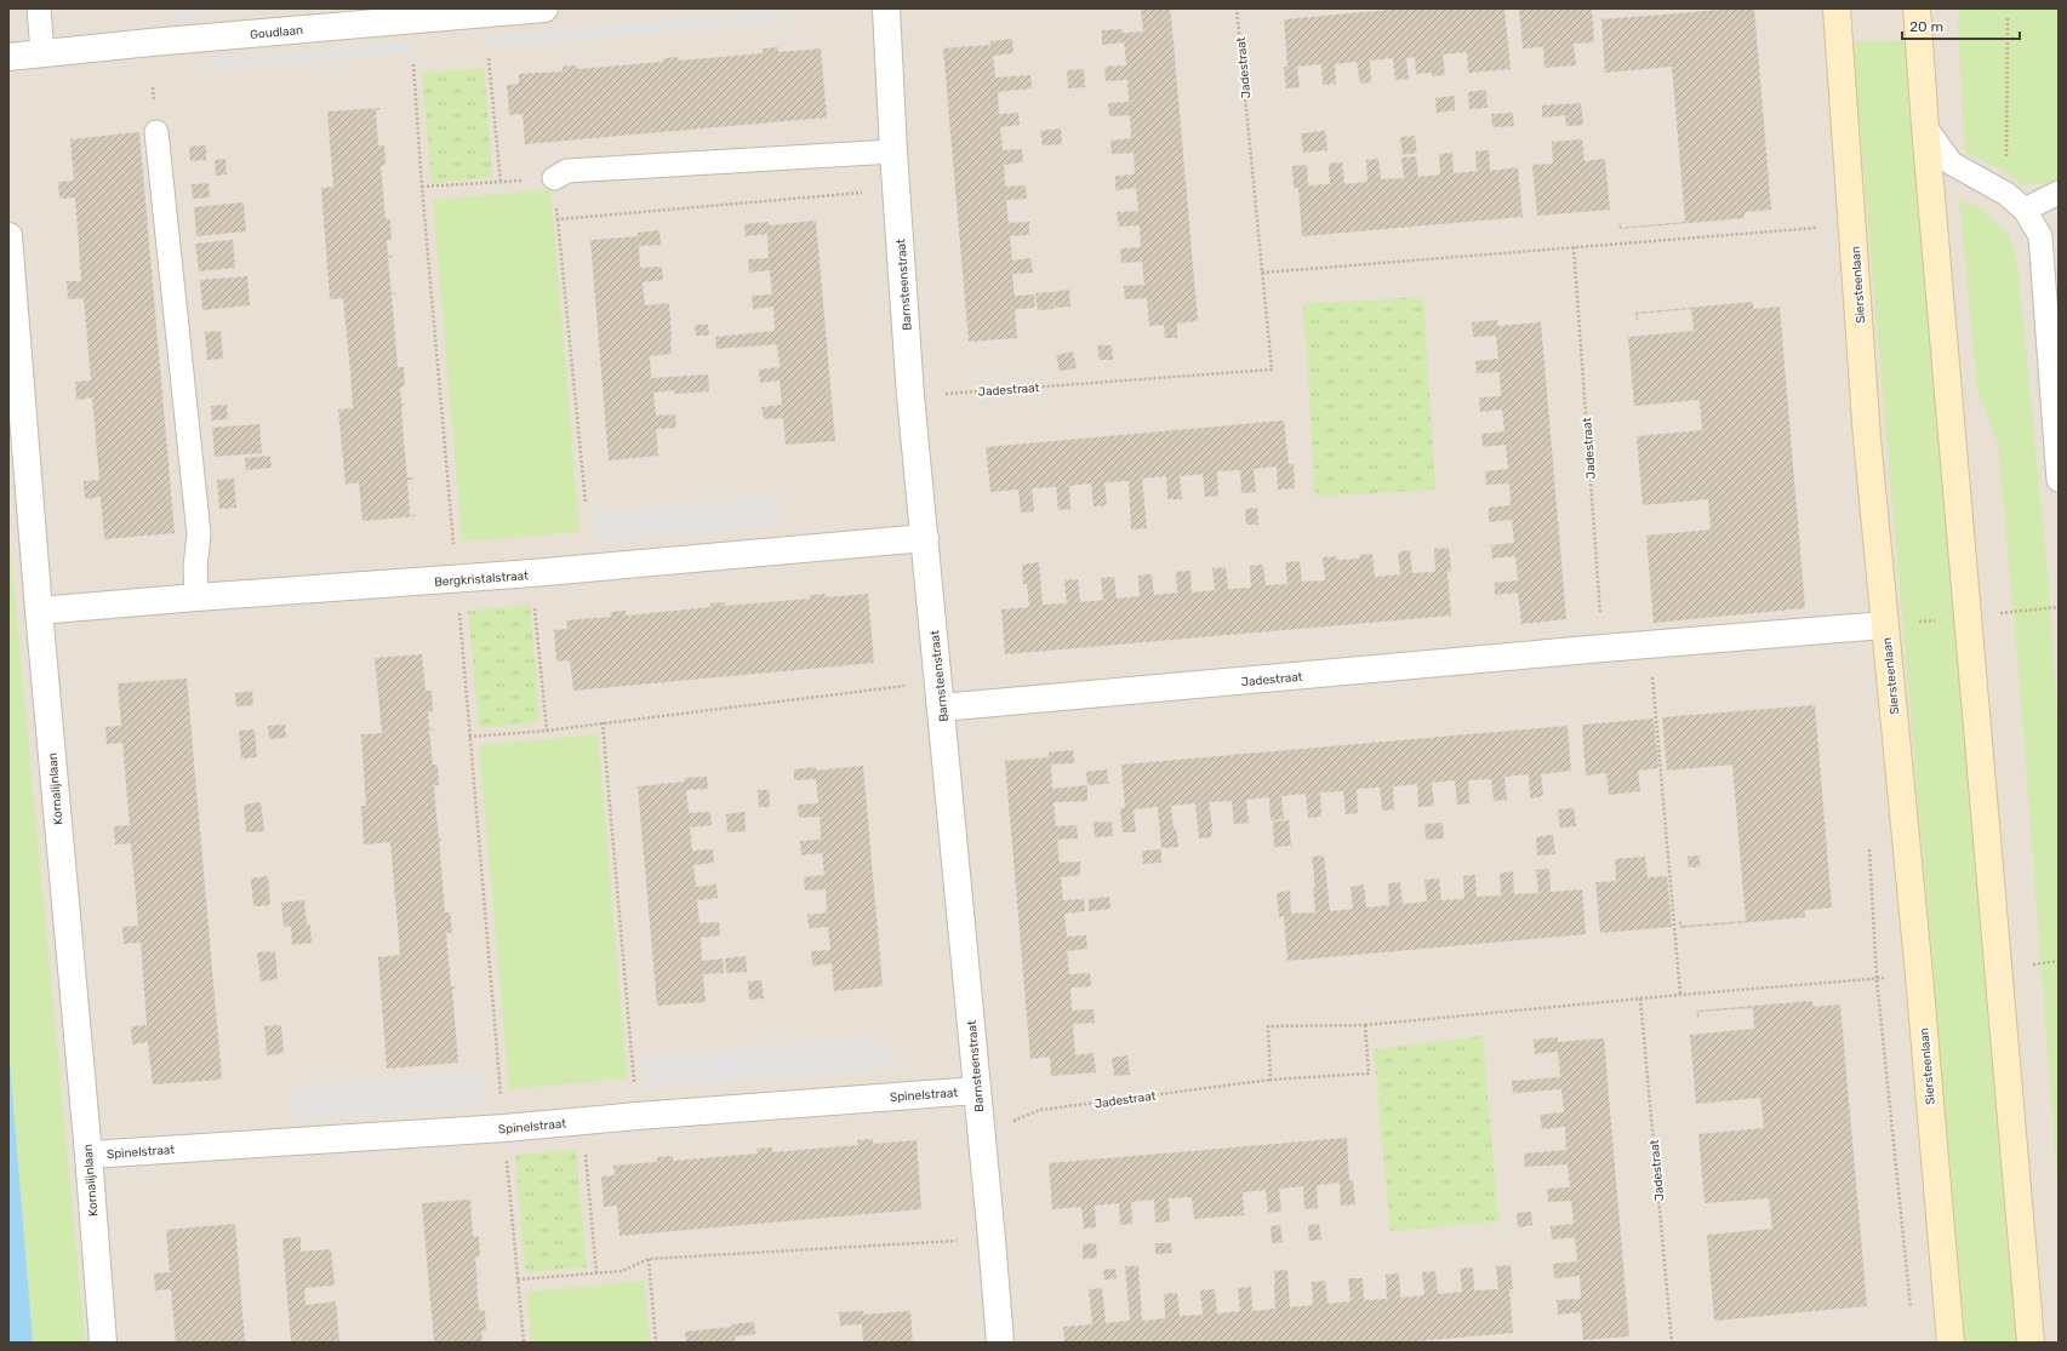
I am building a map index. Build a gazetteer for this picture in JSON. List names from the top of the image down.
{
  "streets": {
    "main road": ["Siersteenlaan"],
    "street": [
      "Goudlaan",
      "Jadestraat",
      "Barnsteenstraat",
      "Bergkristalstraat",
      "Kornalijnlaan",
      "Spinelstraat"
    ]
  },
  "crossings": [
    ["Jadestraat", "Barnsteenstraat"],
    ["Jadestraat", "Siersteenlaan"],
    ["Barnsteenstraat", "Bergkristalstraat"],
    ["Barnsteenstraat", "Spinelstraat"],
    ["Bergkristalstraat", "Kornalijnlaan"],
    ["Kornalijnlaan", "Spinelstraat"]
  ],
  "scale_bar": "20 m"
}
